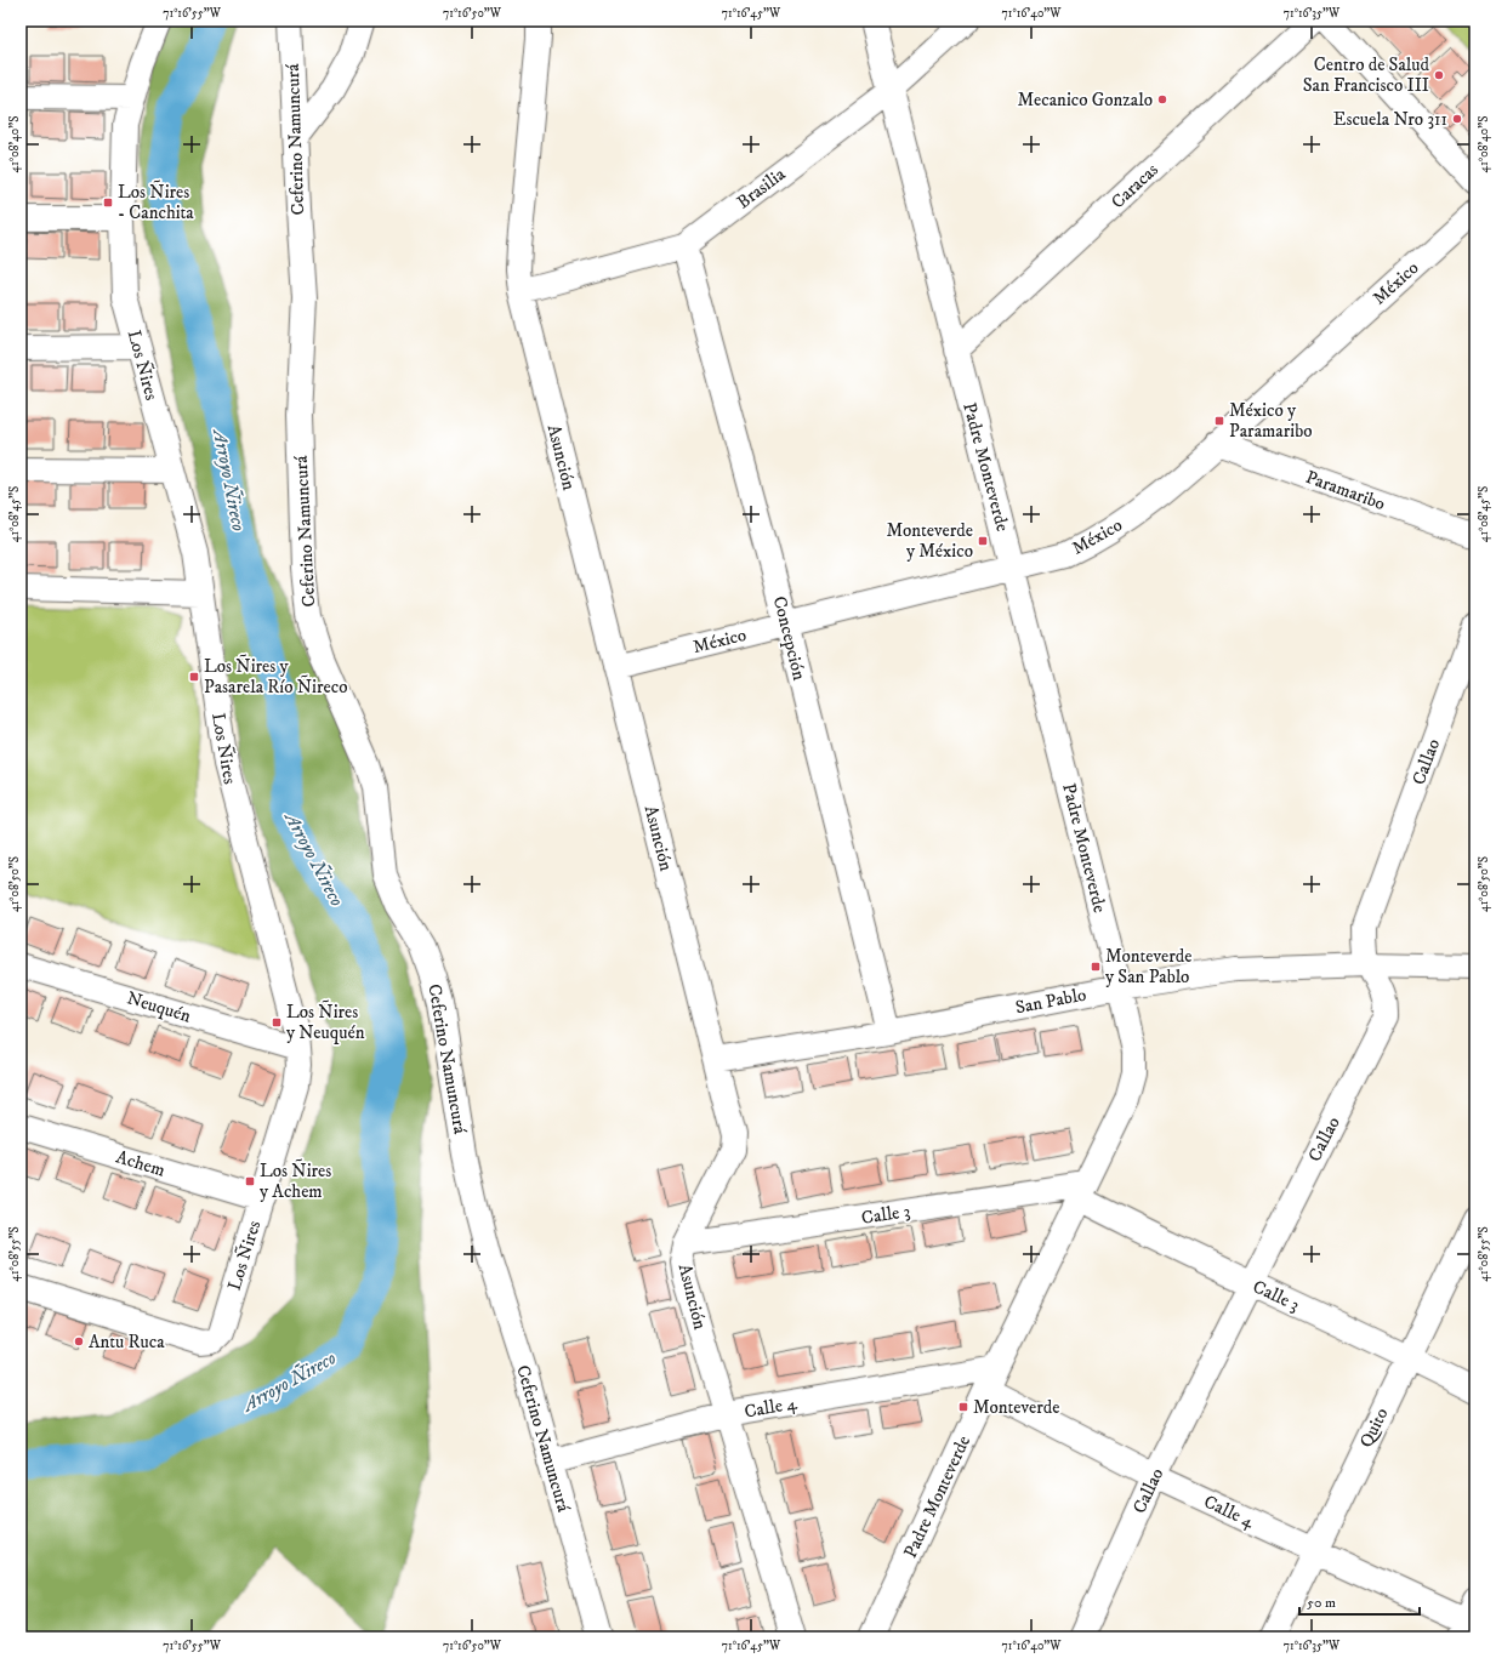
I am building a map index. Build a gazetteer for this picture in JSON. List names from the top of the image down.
{
  "streets": {
    "street": [
      "Ceferino Namuncurá",
      "Caracas",
      "Brasilia",
      "México",
      "Los Ñires",
      "Asunción",
      "Padre Monteverde",
      "Paramaribo",
      "Concepción",
      "Callao",
      "San Pablo",
      "Neuquén",
      "Achem",
      "Calle 3",
      "Calle 4",
      "Quito"
    ]
  },
  "crossings": [
    ["Ceferino Namuncurá", "Calle 4"],
    ["Caracas", "Padre Monteverde"],
    ["Brasilia", "Asunción"],
    ["Brasilia", "Padre Monteverde"],
    ["Brasilia", "Concepción"],
    ["México", "Asunción"],
    ["México", "Padre Monteverde"],
    ["México", "Paramaribo"],
    ["México", "Concepción"],
    ["Los Ñires", "Neuquén"],
    ["Los Ñires", "Achem"],
    ["Asunción", "San Pablo"],
    ["Asunción", "Calle 3"],
    ["Asunción", "Calle 4"],
    ["Padre Monteverde", "San Pablo"],
    ["Padre Monteverde", "Calle 3"],
    ["Padre Monteverde", "Calle 4"],
    ["Concepción", "San Pablo"],
    ["Callao", "San Pablo"],
    ["Callao", "Calle 3"],
    ["Callao", "Calle 4"],
    ["Calle 3", "Quito"],
    ["Calle 4", "Quito"]
  ],
  "water": ["Arroyo Ñireco"],
  "places": {
    "other": [
      "Centro de Salud San Francisco III",
      "Mecanico Gonzalo",
      "Escuela Nro 311",
      "Antu Ruca"
    ],
    "transit": [
      "Los Ñires - Canchita",
      "México y Paramaribo",
      "Monteverde y México",
      "Los Ñires y Pasarela Río Ñireco",
      "Monteverde y San Pablo",
      "Los Ñires y Neuquén",
      "Los Ñires y Achem",
      "Monteverde"
    ]
  },
  "scale_bar": "50 m",
  "coordinates": [
    "71°16'55\"W",
    "71°16'50\"W",
    "71°16'45\"W",
    "71°16'40\"W",
    "71°16'35\"W",
    "41°08'40\"S",
    "41°08'45\"S",
    "41°08'50\"S",
    "41°08'55\"S"
  ]
}
